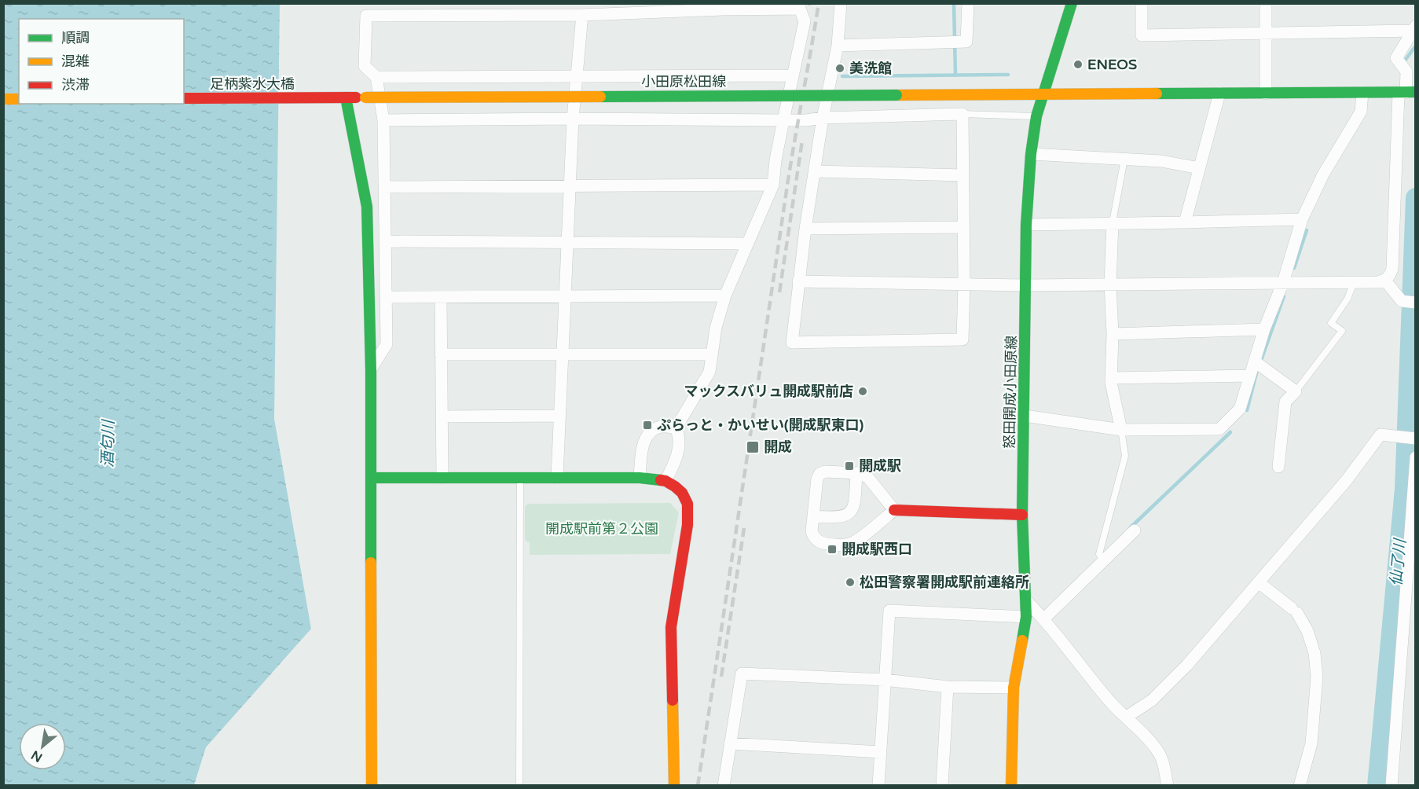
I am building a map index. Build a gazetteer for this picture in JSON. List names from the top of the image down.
{
  "streets": {
    "street": ["小田原松田線", "足柄紫水大橋", "怒田開成小田原線"]
  },
  "crossings": [
    ["小田原松田線", "足柄紫水大橋"],
    ["小田原松田線", "怒田開成小田原線"]
  ],
  "water": ["酒匂川", "仙了川"],
  "parks": ["開成駅前第２公園"],
  "places": {
    "other": [
      "ENEOS",
      "美洗館",
      "マックスバリュ開成駅前店",
      "松田警察署開成駅前連絡所"
    ],
    "transit": [
      "ぷらっと・かいせい(開成駅東口)",
      "開成",
      "開成駅",
      "開成駅西口"
    ]
  },
  "legend": ["順調", "混雑", "渋滞"],
  "north": "bottom left"
}
